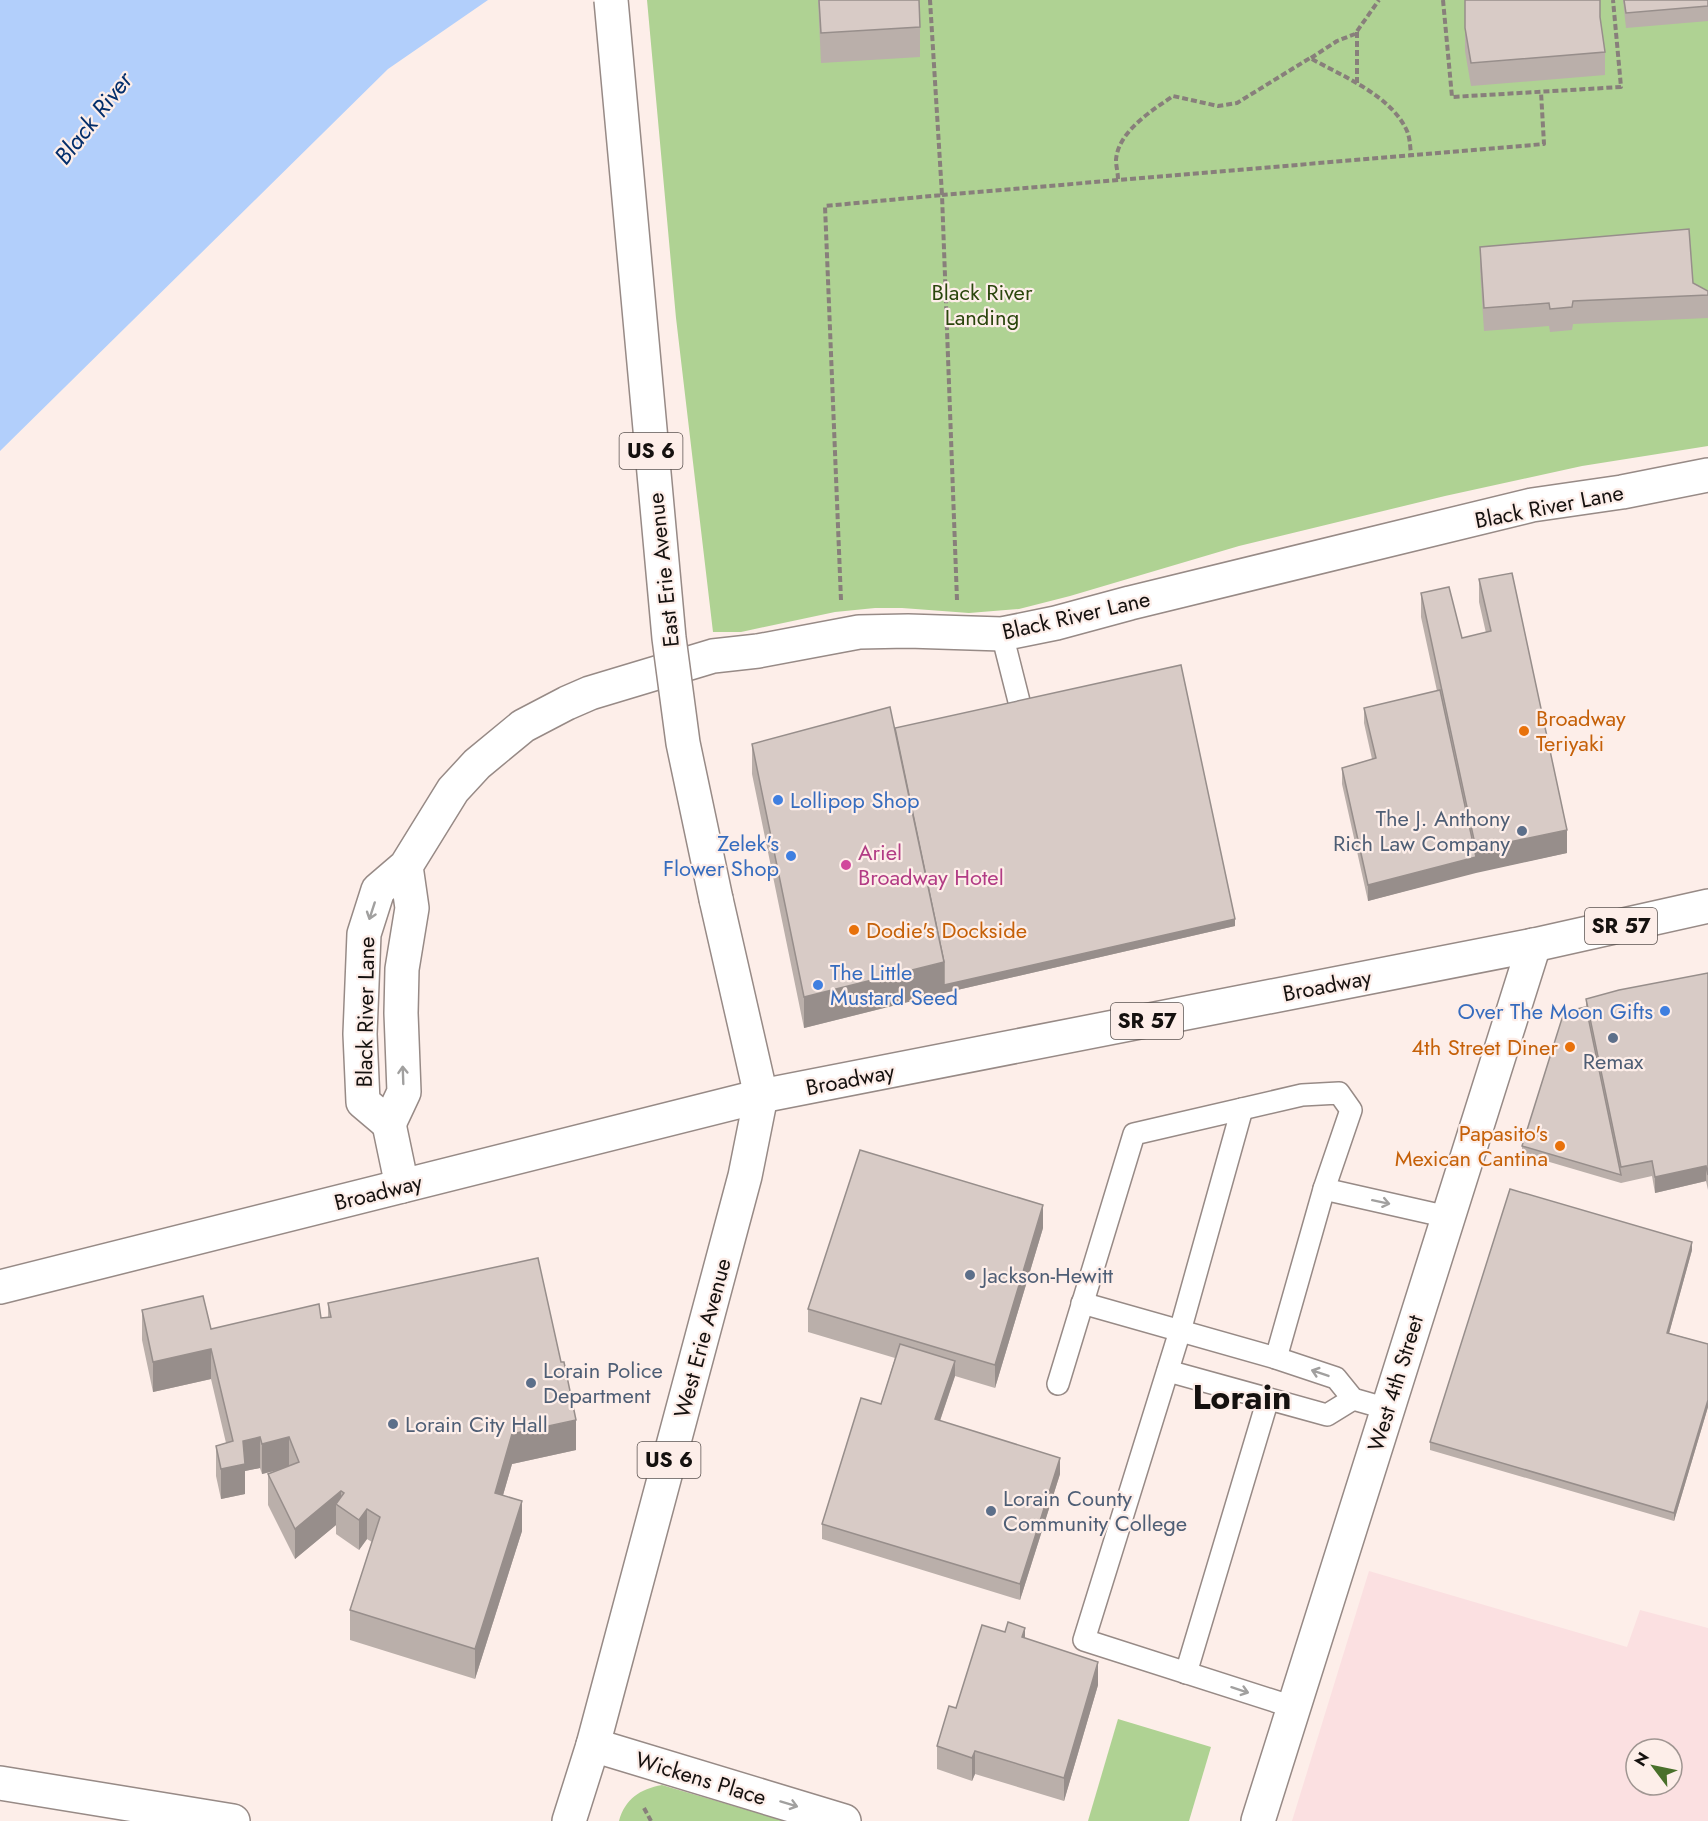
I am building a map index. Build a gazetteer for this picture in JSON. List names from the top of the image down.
{
  "streets": {
    "street": [
      "US 6",
      "Black River Lane",
      "East Erie Avenue",
      "SR 57",
      "Broadway",
      "West Erie Avenue",
      "West 4th Street",
      "Wickens Place"
    ]
  },
  "crossings": [
    ["East Erie Avenue", "Broadway"],
    ["East Erie Avenue", "West Erie Avenue"],
    ["Broadway", "West Erie Avenue"],
    ["Broadway", "West 4th Street"],
    ["West Erie Avenue", "Wickens Place"]
  ],
  "one_way": ["Wickens Place"],
  "districts": ["Lorain"],
  "water": ["Black River"],
  "parks": ["Black River Landing"],
  "places": [
    "Broadway Teriyaki",
    "Lollipop Shop",
    "The J. Anthony Rich Law Company",
    "Zelek's Flower Shop",
    "Ariel Broadway Hotel",
    "Dodie's Dockside",
    "The Little Mustard Seed",
    "Over The Moon Gifts",
    "Remax",
    "4th Street Diner",
    "Papasito's Mexican Cantina",
    "Jackson-Hewitt",
    "Lorain Police Department",
    "Lorain City Hall",
    "Lorain County Community College"
  ],
  "north": "top left"
}
